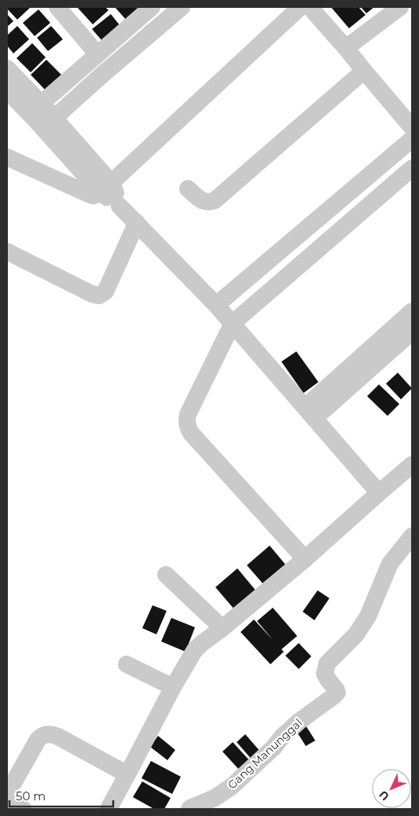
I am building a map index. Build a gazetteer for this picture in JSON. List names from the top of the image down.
{
  "streets": {
    "street": ["Gang Manunggal"]
  },
  "scale_bar": "50 m",
  "north": "bottom left"
}
